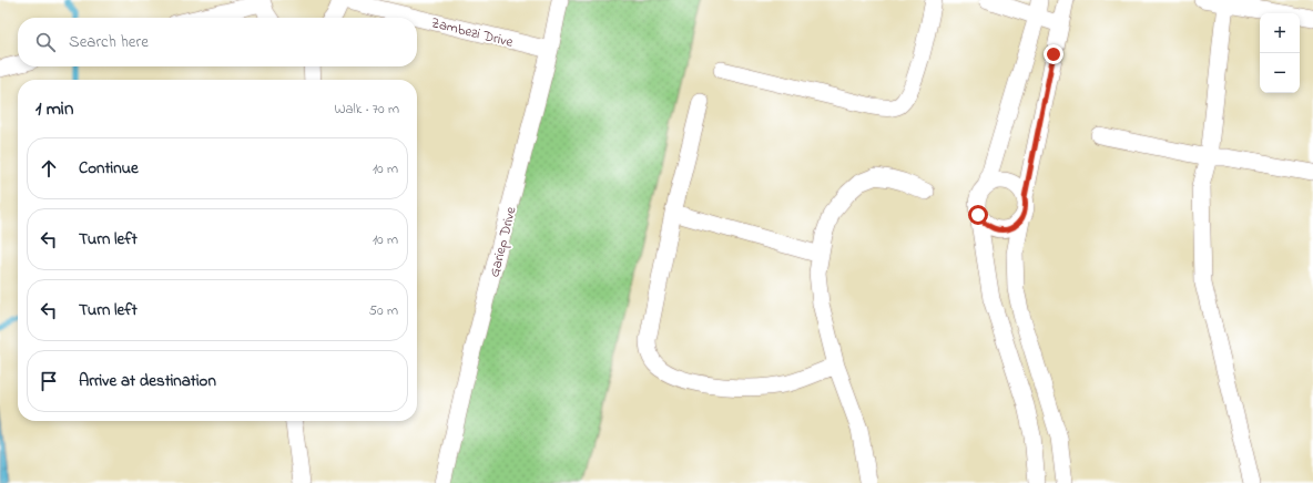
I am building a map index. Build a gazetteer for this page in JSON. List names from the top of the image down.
{
  "streets": {
    "street": ["Zambezi Drive", "Gariep Drive"]
  },
  "crossings": [
    ["Zambezi Drive", "Gariep Drive"]
  ],
  "page": {
    "map_buttons": ["+", "−"],
    "search": "Search here",
    "heading": ["1 min", "Walk · 70 m"],
    "list": [
      ["Continue", "10 m"],
      ["Turn left", "10 m"],
      ["Turn left", "50 m"],
      "Arrive at destination"
    ]
  }
}
